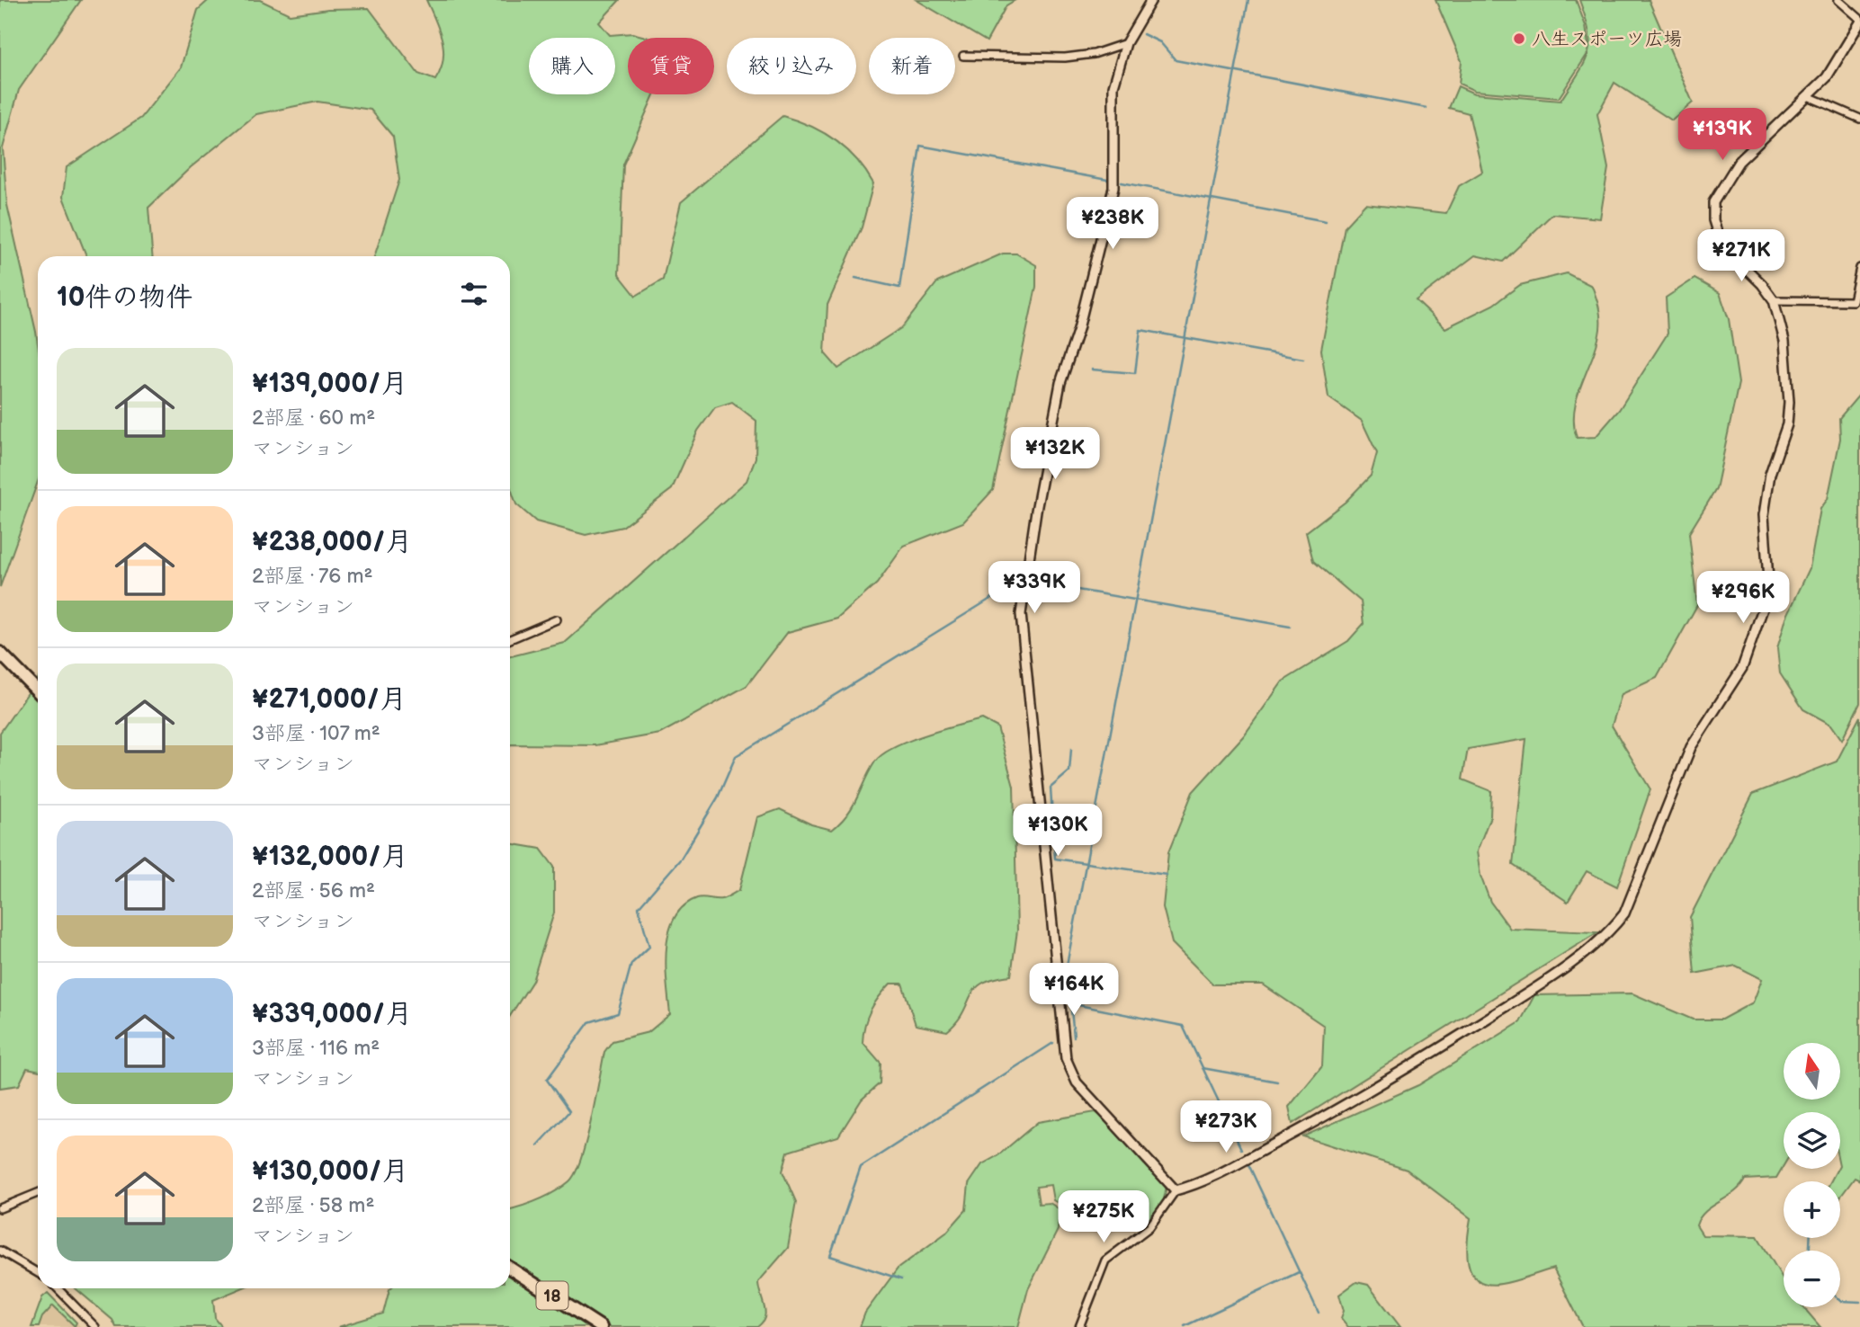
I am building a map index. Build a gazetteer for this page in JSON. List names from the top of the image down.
{
  "streets": {
    "main road": ["18"]
  },
  "places": ["八生スポーツ広場"],
  "north": "top",
  "page": {
    "chip": [
      "購入",
      "賃貸",
      "絞り込み",
      "新着"
    ],
    "price": [
      "¥139K",
      "¥238K",
      "¥271K",
      "¥132K",
      "¥339K",
      "¥296K",
      "¥130K",
      "¥164K",
      "¥273K",
      "¥275K"
    ],
    "heading": "10件の物件",
    "list": [
      {
        "name": "¥139,000/月",
        "note": "2部屋 · 60 m² · マンション"
      },
      {
        "name": "¥238,000/月",
        "note": "2部屋 · 76 m² · マンション"
      },
      {
        "name": "¥271,000/月",
        "note": "3部屋 · 107 m² · マンション"
      },
      {
        "name": "¥132,000/月",
        "note": "2部屋 · 56 m² · マンション"
      },
      {
        "name": "¥339,000/月",
        "note": "3部屋 · 116 m² · マンション"
      },
      {
        "name": "¥130,000/月",
        "note": "2部屋 · 58 m² · マンション"
      }
    ],
    "map_buttons": ["+", "−"]
  }
}
